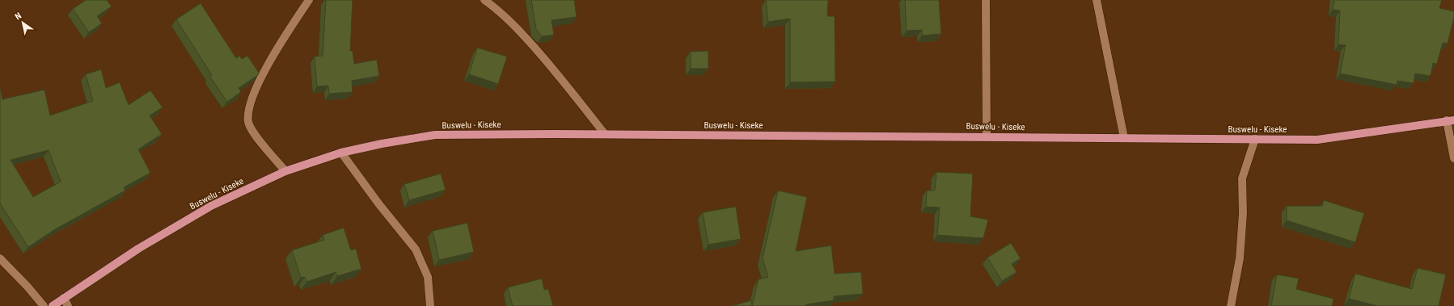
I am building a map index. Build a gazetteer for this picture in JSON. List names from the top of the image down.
{
  "streets": {
    "main road": ["Buswelu - Kiseke"]
  },
  "north": "top left"
}
